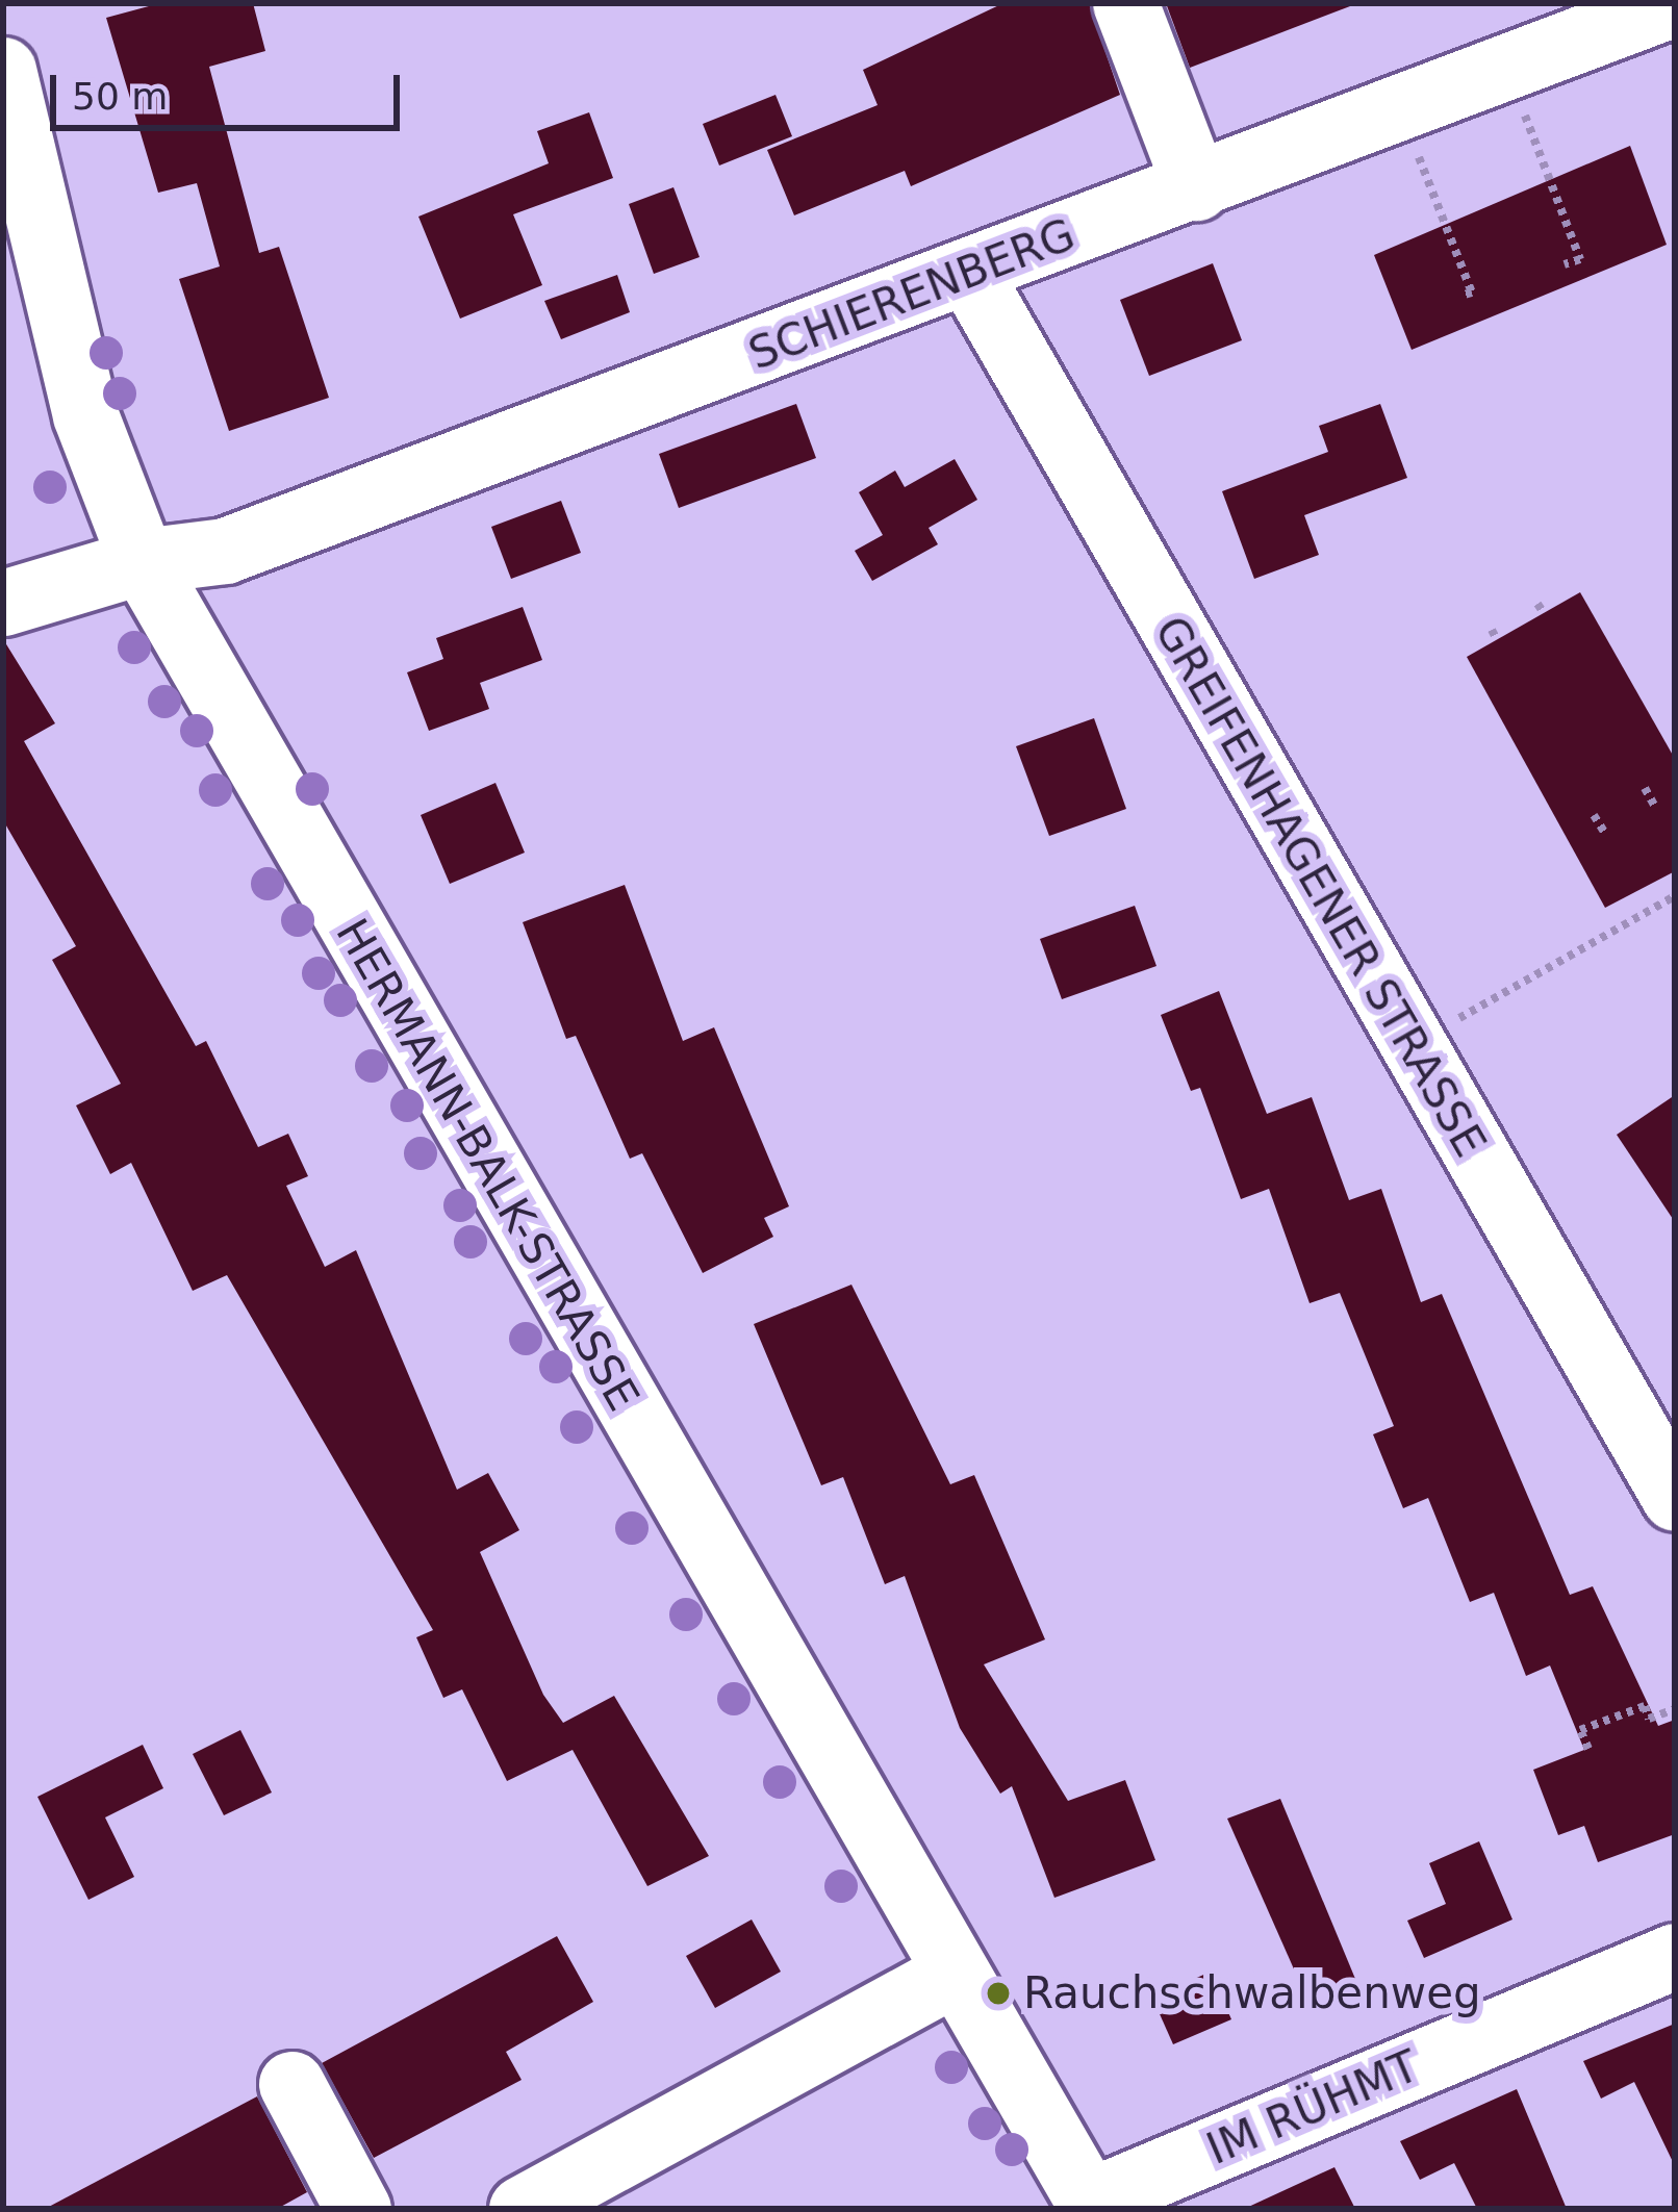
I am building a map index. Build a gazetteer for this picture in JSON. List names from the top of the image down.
{
  "streets": {
    "street": [
      "SCHIERENBERG",
      "GREIFENHAGENER STRASSE",
      "HERMANN-BALK-STRASSE",
      "IM RÜHMT"
    ]
  },
  "crossings": [
    ["SCHIERENBERG", "GREIFENHAGENER STRASSE"],
    ["SCHIERENBERG", "HERMANN-BALK-STRASSE"],
    ["HERMANN-BALK-STRASSE", "IM RÜHMT"]
  ],
  "places": ["Rauchschwalbenweg"],
  "scale_bar": "50 m"
}
